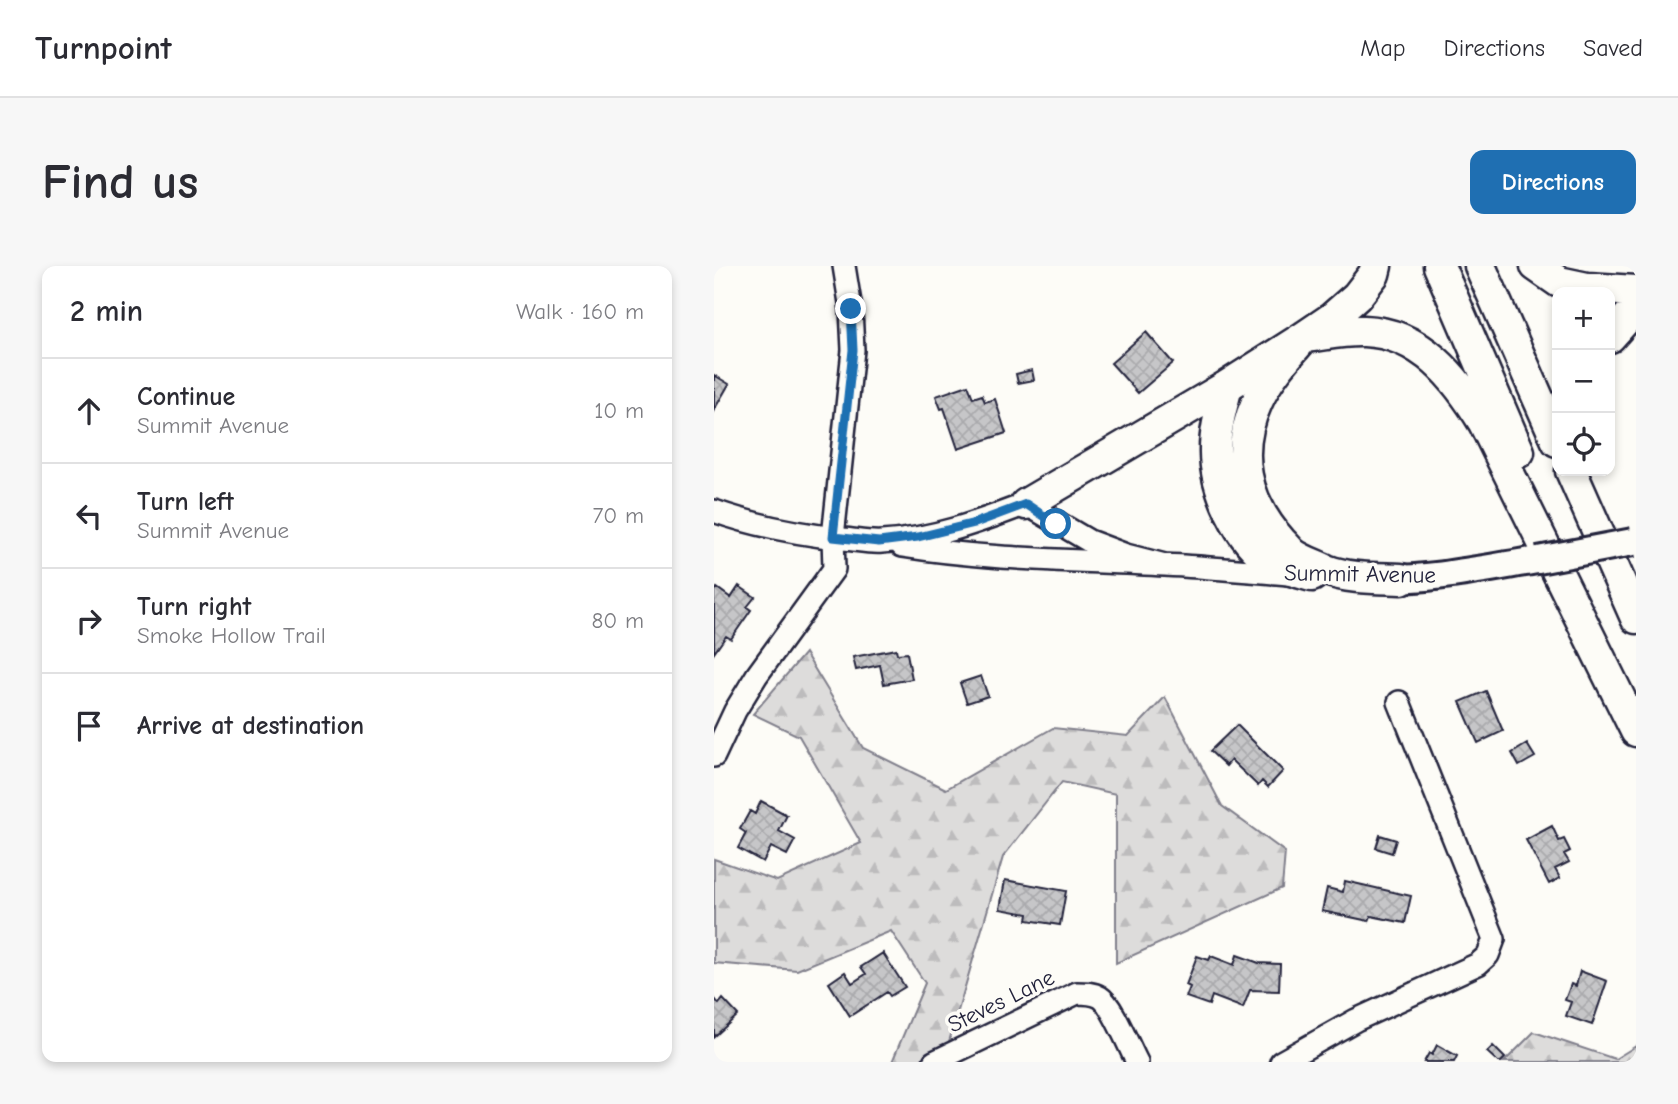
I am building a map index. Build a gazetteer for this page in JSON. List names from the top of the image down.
{
  "streets": {
    "main road": ["Summit Avenue"],
    "street": ["Steves Lane"]
  },
  "page": {
    "header": "Turnpoint",
    "nav": ["Map", "Directions", "Saved"],
    "buttons": "Directions",
    "title": "Find us",
    "heading": ["2 min", "Walk · 160 m"],
    "map_buttons": ["+", "−"],
    "list": [
      ["Continue", "Summit Avenue", "10 m"],
      ["Turn left", "Summit Avenue", "70 m"],
      ["Turn right", "Smoke Hollow Trail", "80 m"],
      "Arrive at destination"
    ]
  }
}
